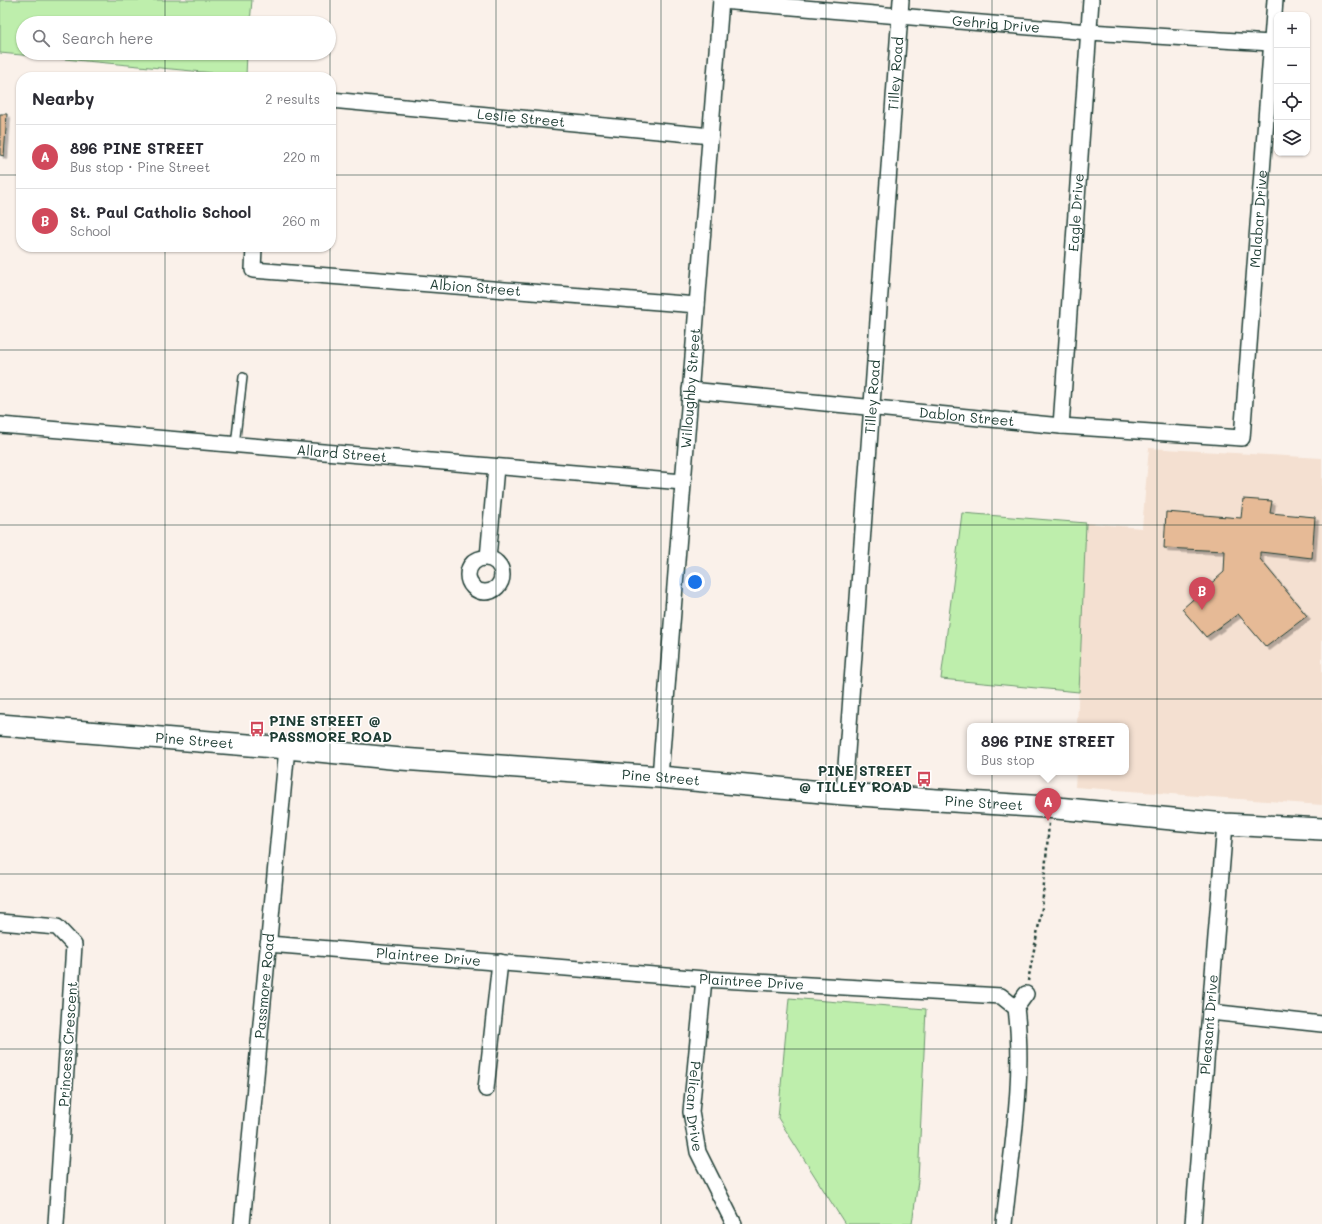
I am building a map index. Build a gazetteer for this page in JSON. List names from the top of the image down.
{
  "streets": {
    "street": [
      "Gehrig Drive",
      "Tilley Road",
      "Leslie Street",
      "Eagle Drive",
      "Malabar Drive",
      "Albion Street",
      "Willoughby Street",
      "Dablon Street",
      "Allard Street",
      "Pine Street",
      "Plaintree Drive",
      "Passmore Road",
      "Pleasant Drive",
      "Princess Crescent",
      "Pelican Drive"
    ]
  },
  "crossings": [
    ["Gehrig Drive", "Tilley Road"],
    ["Gehrig Drive", "Eagle Drive"],
    ["Gehrig Drive", "Malabar Drive"],
    ["Gehrig Drive", "Willoughby Street"],
    ["Tilley Road", "Dablon Street"],
    ["Tilley Road", "Pine Street"],
    ["Leslie Street", "Willoughby Street"],
    ["Eagle Drive", "Dablon Street"],
    ["Malabar Drive", "Dablon Street"],
    ["Albion Street", "Willoughby Street"],
    ["Willoughby Street", "Dablon Street"],
    ["Willoughby Street", "Allard Street"],
    ["Willoughby Street", "Pine Street"],
    ["Pine Street", "Passmore Road"],
    ["Pine Street", "Pleasant Drive"],
    ["Plaintree Drive", "Passmore Road"],
    ["Plaintree Drive", "Pelican Drive"]
  ],
  "places": {
    "bus stop": ["PINE STREET @ PASSMORE ROAD", "PINE STREET @ TILLEY ROAD"]
  },
  "page": {
    "map_buttons": ["+", "−"],
    "search": "Search here",
    "heading": ["Nearby", "2 results"],
    "list": [
      {
        "mark": "A",
        "name": "896 PINE STREET",
        "note": "Bus stop · Pine Street",
        "value": "220 m"
      },
      {
        "mark": "B",
        "name": "St. Paul Catholic School",
        "note": "School",
        "value": "260 m"
      }
    ],
    "pins": ["B", "A"],
    "popup": ["896 PINE STREET", "Bus stop"]
  }
}
